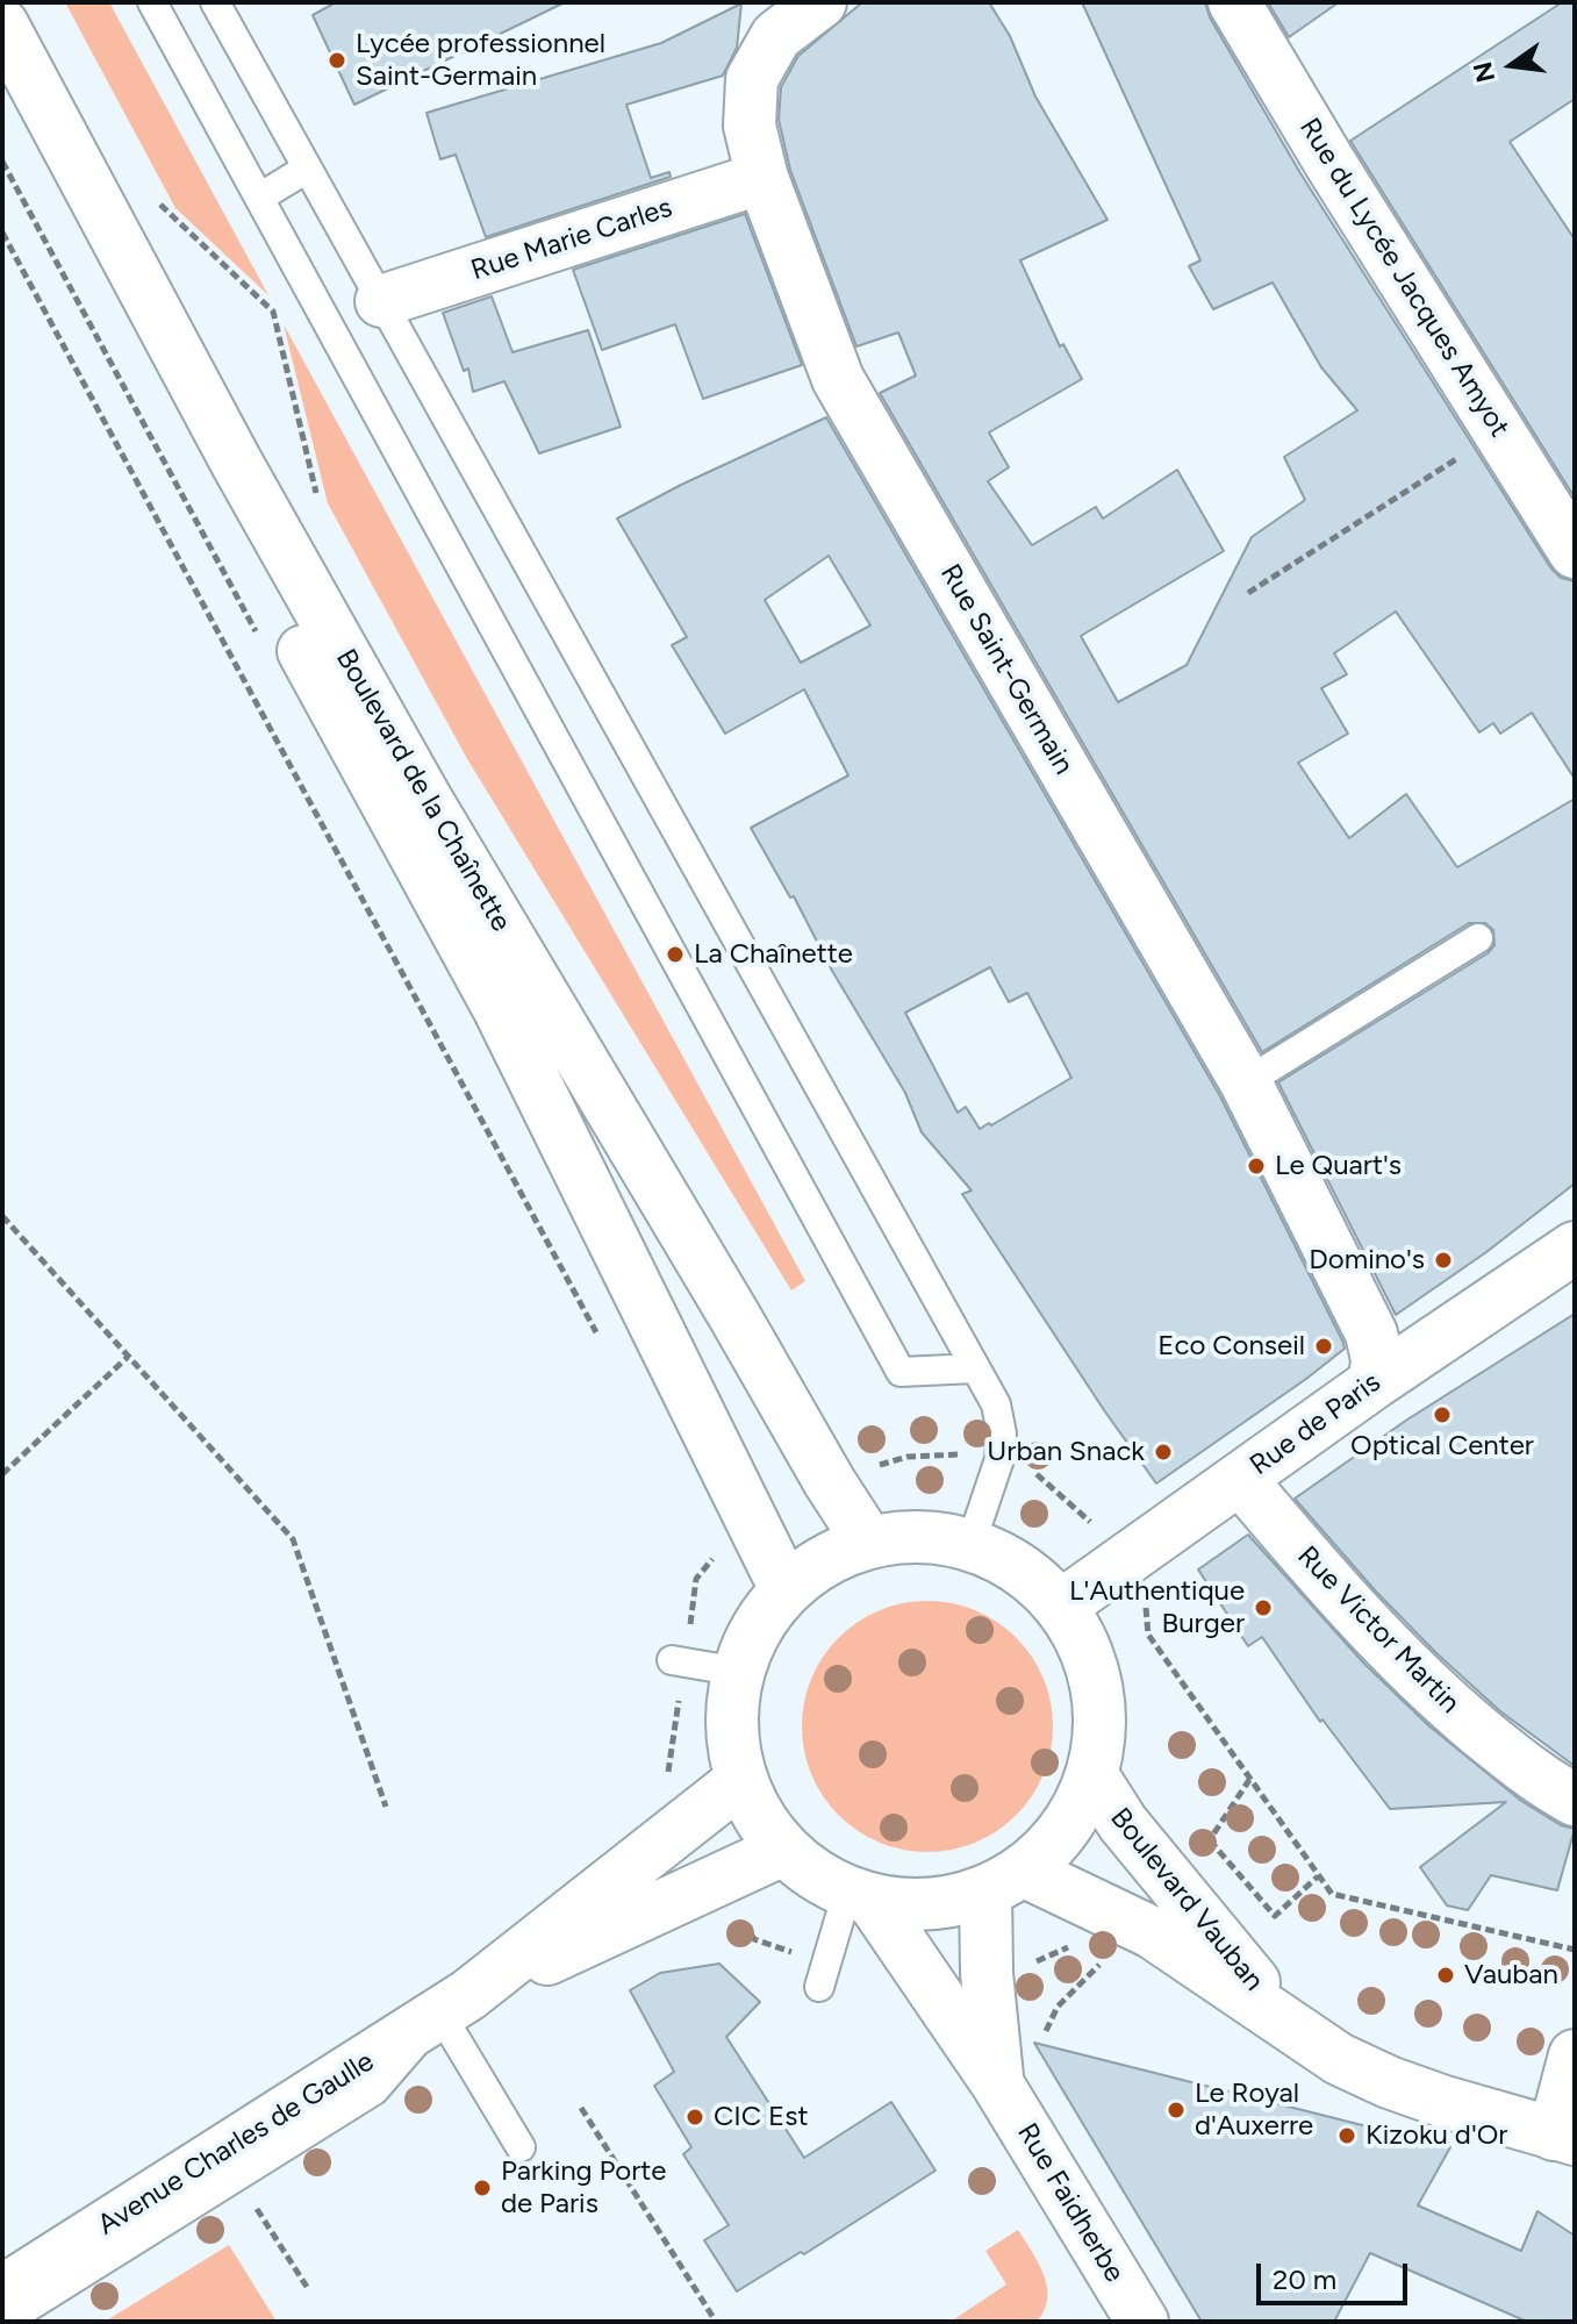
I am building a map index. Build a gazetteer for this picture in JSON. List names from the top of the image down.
{
  "streets": {
    "main road": [
      "Rue Marie Carles",
      "Rue du Lycée Jacques Amyot",
      "Rue Saint-Germain",
      "Boulevard de la Chaînette",
      "Rue de Paris",
      "Rue Victor Martin",
      "Boulevard Vauban",
      "Avenue Charles de Gaulle",
      "Rue Faidherbe"
    ]
  },
  "crossings": [
    ["Rue Marie Carles", "Rue Saint-Germain"],
    ["Rue Saint-Germain", "Rue de Paris"],
    ["Rue de Paris", "Rue Victor Martin"],
    ["Boulevard Vauban", "Rue Faidherbe"]
  ],
  "places": [
    "Lycée professionnel Saint-Germain",
    "La Chaînette",
    "Le Quart's",
    "Domino's",
    "Eco Conseil",
    "Optical Center",
    "Urban Snack",
    "L'Authentique Burger",
    "Vauban",
    "Le Royal d'Auxerre",
    "CIC Est",
    "Kizoku d'Or",
    "Parking Porte de Paris"
  ],
  "scale_bar": "20 m",
  "north": "left"
}
